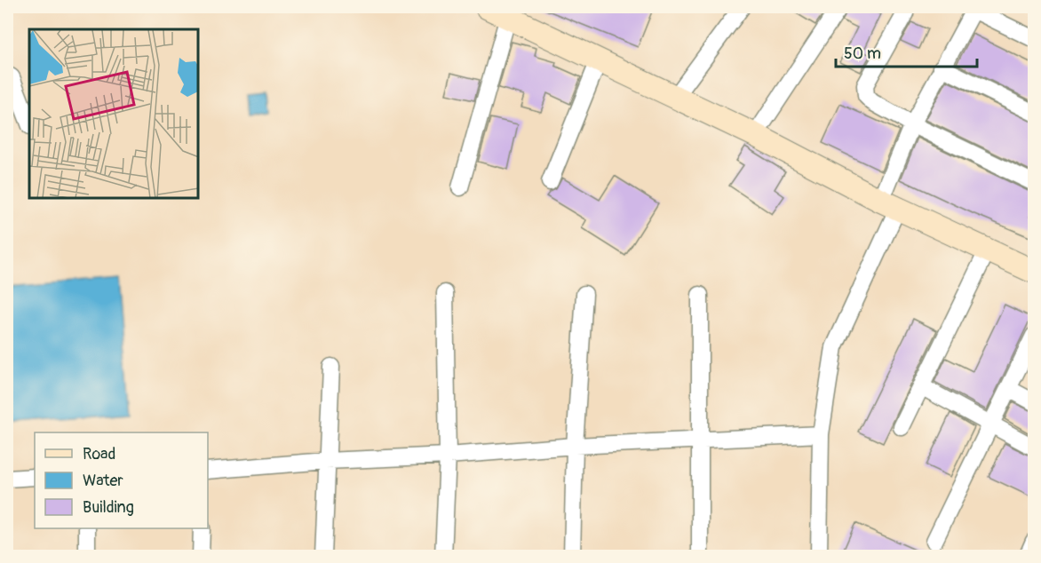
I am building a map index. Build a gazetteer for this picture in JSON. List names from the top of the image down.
{
  "legend": ["Road", "Water", "Building"],
  "scale_bar": "50 m"
}
